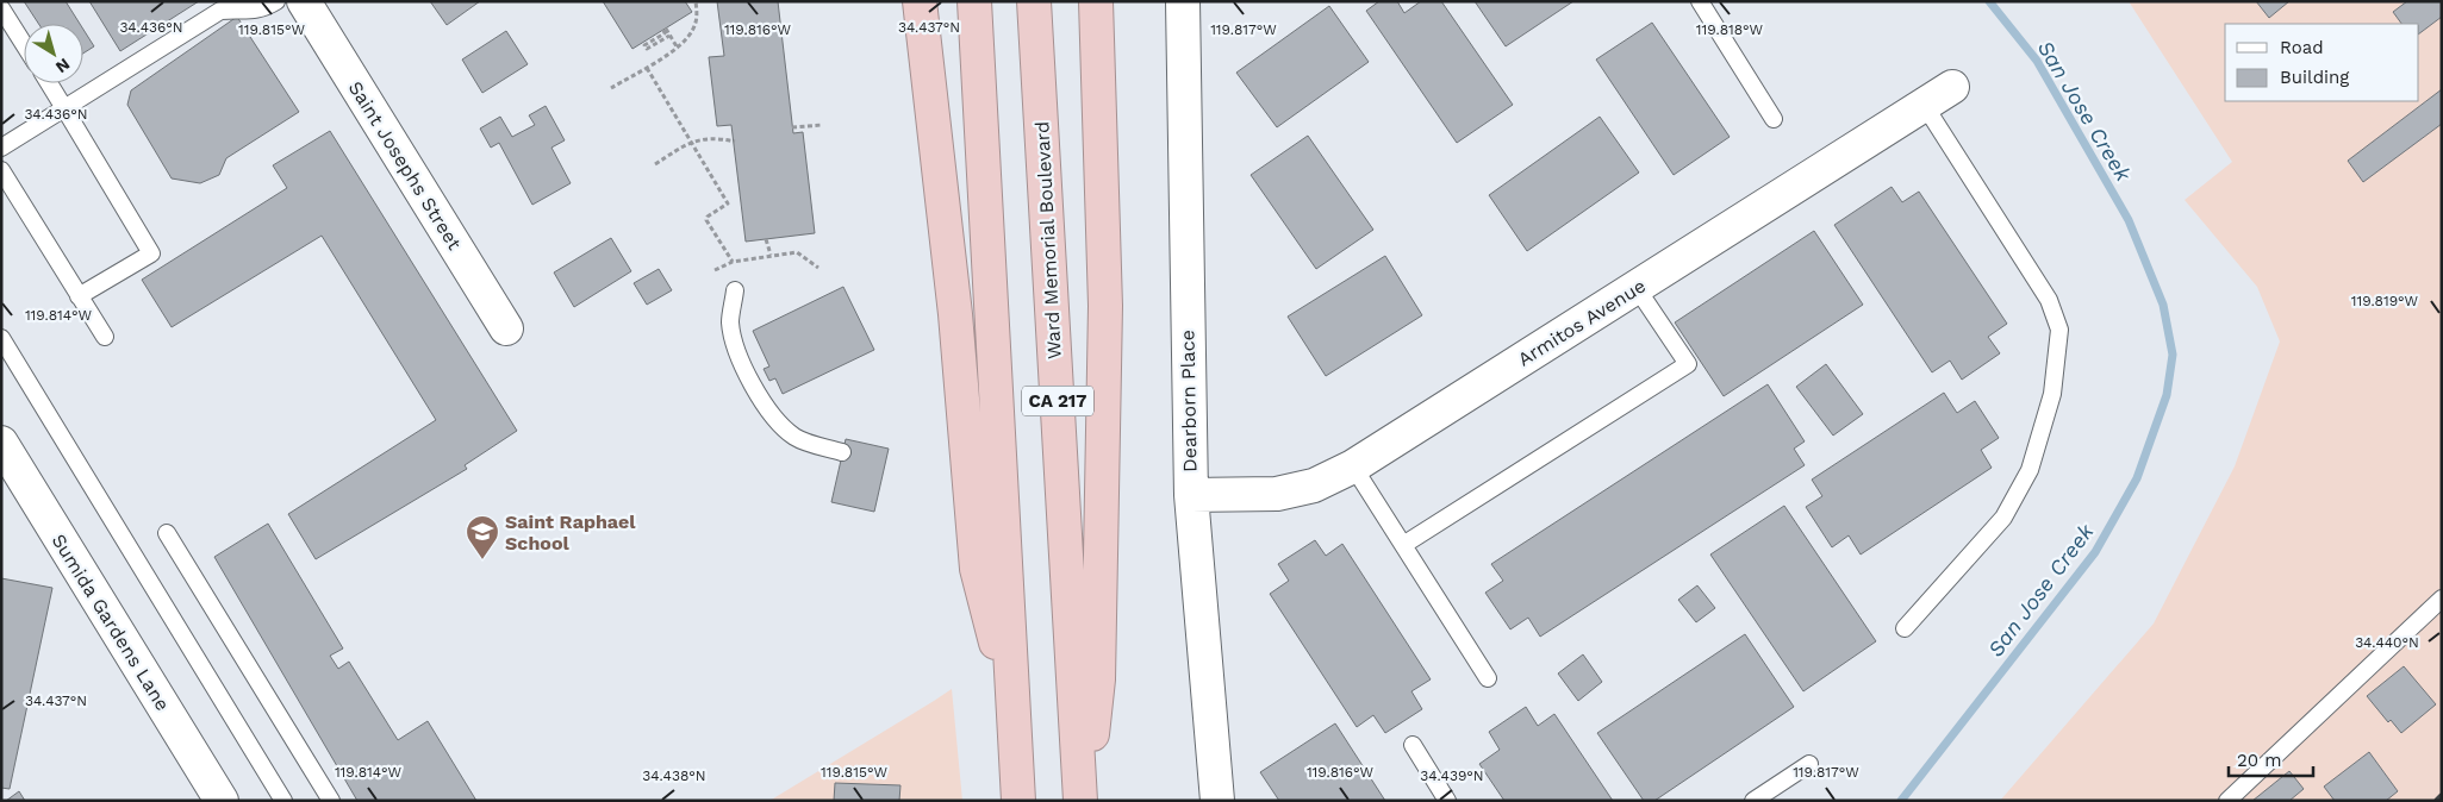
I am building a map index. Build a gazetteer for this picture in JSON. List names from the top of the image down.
{
  "streets": {
    "highway": ["Ward Memorial Boulevard", "CA 217"],
    "street": [
      "Saint Josephs Street",
      "Armitos Avenue",
      "Dearborn Place",
      "Sumida Gardens Lane"
    ]
  },
  "crossings": [
    ["Armitos Avenue", "Dearborn Place"]
  ],
  "water": ["San Jose Creek"],
  "places": {
    "school or university": ["Saint Raphael School"]
  },
  "legend": ["Road", "Building"],
  "scale_bar": "20 m",
  "north": "bottom right",
  "coordinates": [
    "34.436°N",
    "34.437°N",
    "119.815°W",
    "119.816°W",
    "119.817°W",
    "119.818°W",
    "119.819°W",
    "119.814°W",
    "34.440°N",
    "34.438°N",
    "34.439°N"
  ]
}
